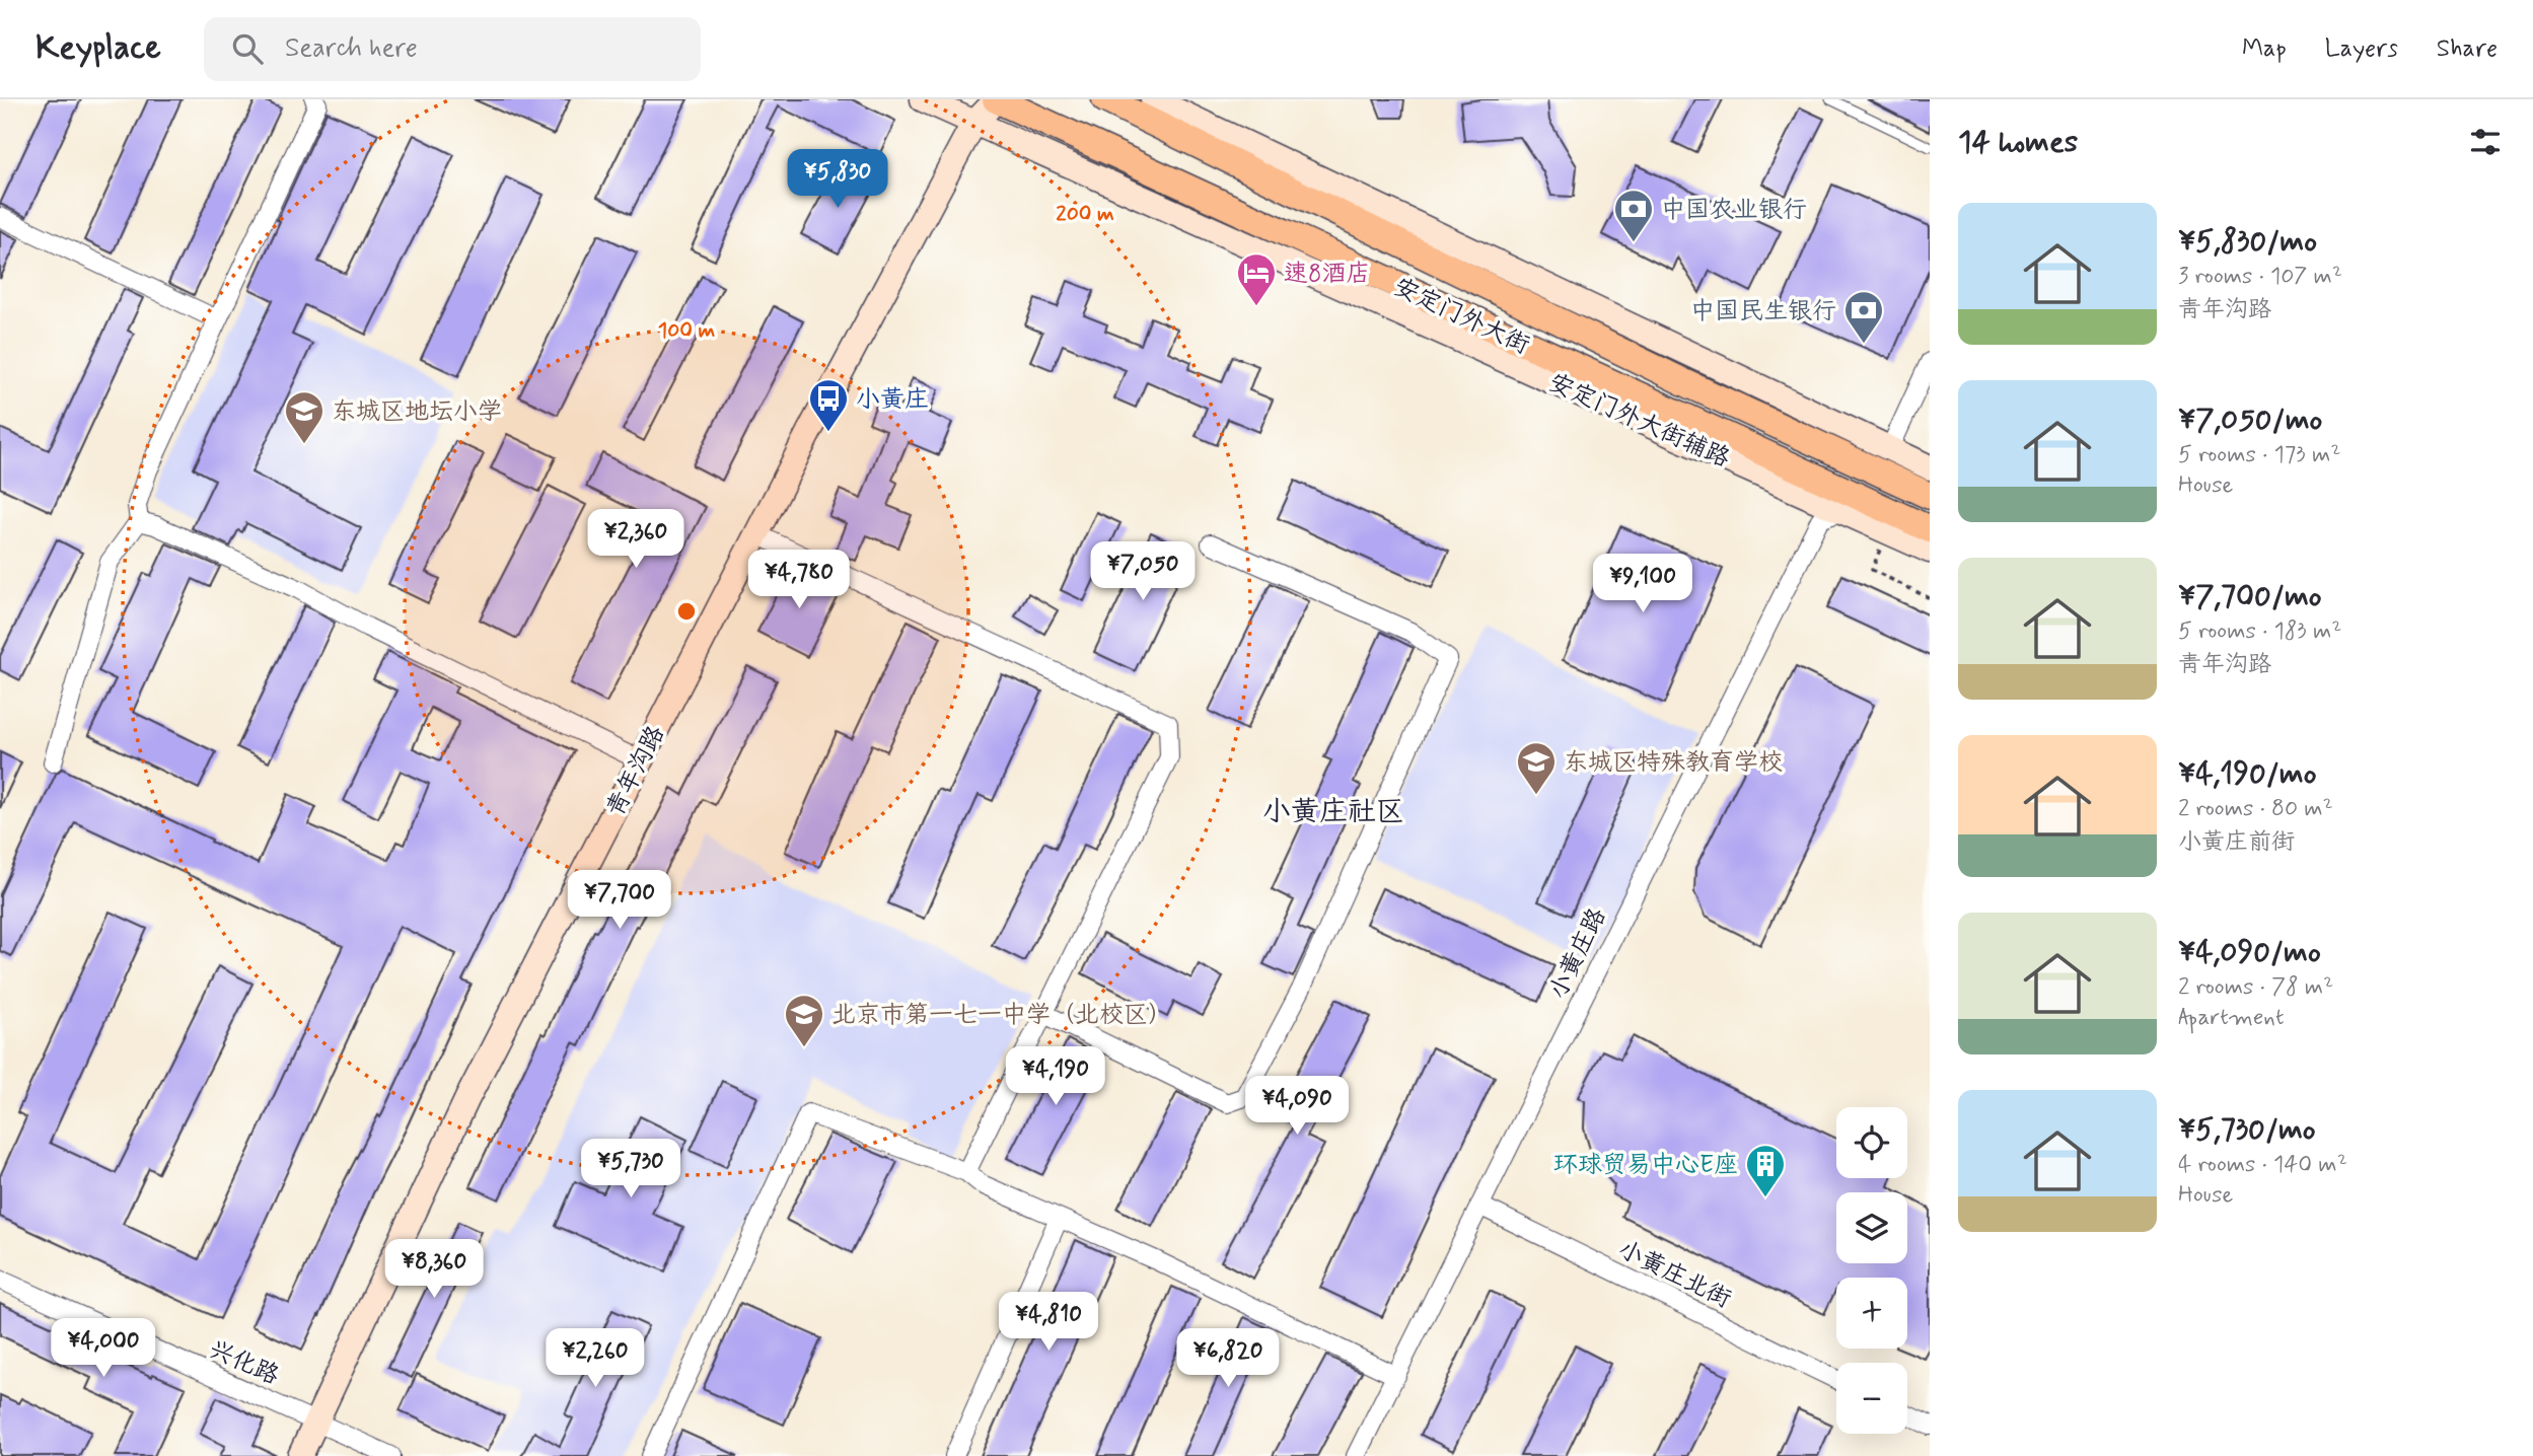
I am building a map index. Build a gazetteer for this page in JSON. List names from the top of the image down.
{
  "streets": {
    "main road": ["安定门外大街"],
    "street": [
      "安定门外大街辅路",
      "青年沟路",
      "小黄庄路",
      "小黄庄北街",
      "兴化路"
    ]
  },
  "crossings": [
    ["安定门外大街", "安定门外大街辅路"],
    ["安定门外大街", "青年沟路"],
    ["安定门外大街", "小黄庄路"],
    ["安定门外大街辅路", "青年沟路"],
    ["安定门外大街辅路", "小黄庄路"],
    ["青年沟路", "兴化路"],
    ["小黄庄路", "小黄庄北街"]
  ],
  "districts": ["小黄庄社区"],
  "places": {
    "bank": ["中国农业银行", "中国民生银行"],
    "hotel": ["速8酒店"],
    "bus stop": ["小黄庄"],
    "school or university": ["东城区地坛小学", "东城区特殊教育学校", "北京市第一七一中学（北校区）"],
    "building": ["环球贸易中心E座"]
  },
  "page": {
    "header": "Keyplace",
    "search": "Search here",
    "nav": ["Map", "Layers", "Share"],
    "heading": "14 homes",
    "price": [
      "¥5,830",
      "¥2,360",
      "¥7,050",
      "¥4,780",
      "¥9,100",
      "¥7,700",
      "¥4,190",
      "¥4,090",
      "¥5,730",
      "¥8,360",
      "¥4,810",
      "¥4,000",
      "¥2,260",
      "¥6,820"
    ],
    "list": [
      {
        "name": "¥5,830/mo",
        "note": "3 rooms · 107 m² · 青年沟路"
      },
      {
        "name": "¥7,050/mo",
        "note": "5 rooms · 173 m² · House"
      },
      {
        "name": "¥7,700/mo",
        "note": "5 rooms · 183 m² · 青年沟路"
      },
      {
        "name": "¥4,190/mo",
        "note": "2 rooms · 80 m² · 小黄庄前街"
      },
      {
        "name": "¥4,090/mo",
        "note": "2 rooms · 78 m² · Apartment"
      },
      {
        "name": "¥5,730/mo",
        "note": "4 rooms · 140 m² · House"
      }
    ],
    "map_buttons": ["+", "−"]
  },
  "rings": ["200 m", "100 m"]
}
